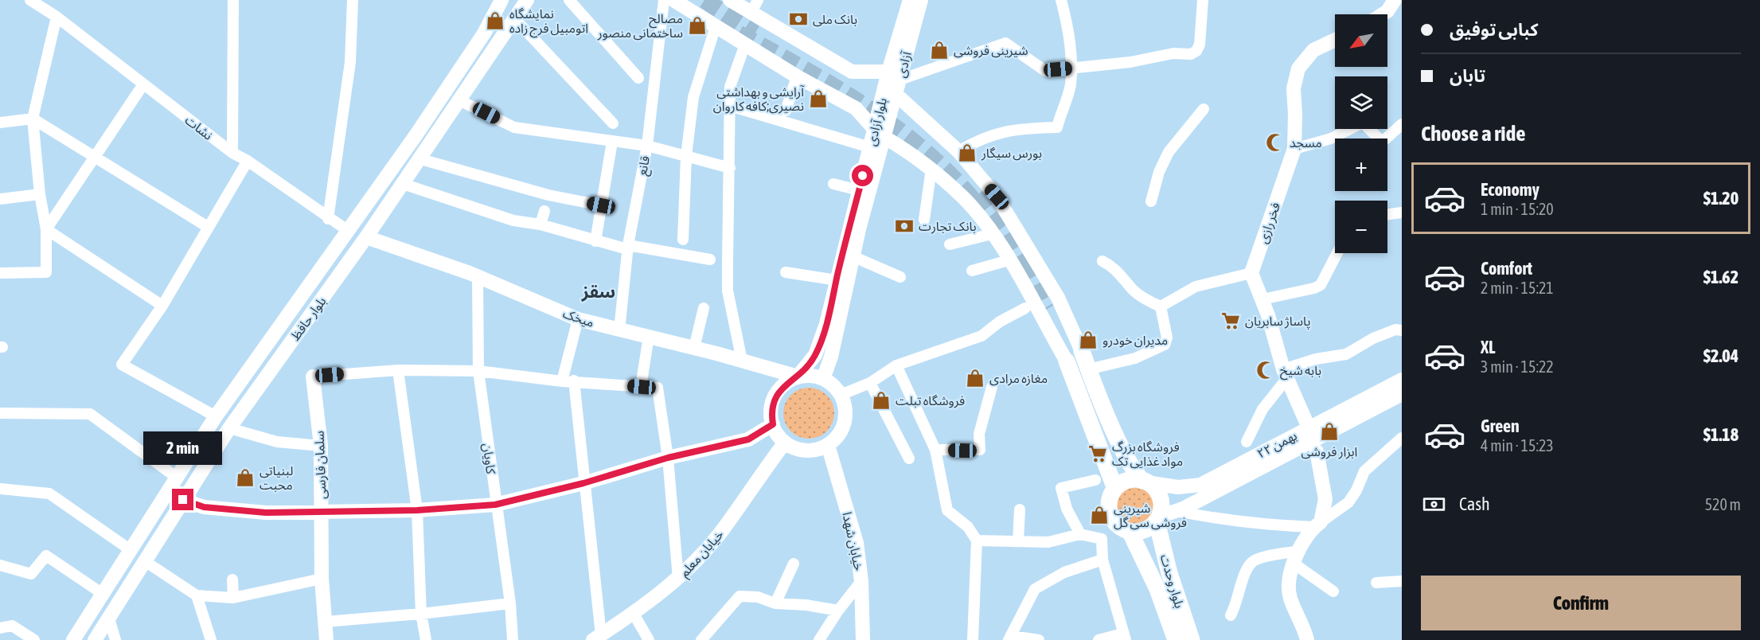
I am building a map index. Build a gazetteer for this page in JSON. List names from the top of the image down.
{
  "streets": {
    "main road": [
      "آزادی",
      "بلوار آزادی",
      "فخر رازی",
      "میخک",
      "بلوار حافظ",
      "۲۲ بهمن",
      "سلمان فارسی",
      "خیابان شهدا",
      "خیابان معلم",
      "بلوار وحدت"
    ],
    "street": ["نشات", "قانع", "کاویان"]
  },
  "crossings": [
    ["آزادی", "بلوار آزادی"],
    ["آزادی", "میخک"],
    ["آزادی", "خیابان شهدا"],
    ["آزادی", "خیابان معلم"],
    ["بلوار آزادی", "میخک"],
    ["بلوار آزادی", "خیابان شهدا"],
    ["بلوار آزادی", "خیابان معلم"],
    ["نشات", "بلوار حافظ"],
    ["قانع", "میخک"],
    ["میخک", "بلوار حافظ"],
    ["میخک", "کاویان"],
    ["میخک", "خیابان شهدا"],
    ["میخک", "خیابان معلم"],
    ["۲۲ بهمن", "بلوار وحدت"],
    ["خیابان شهدا", "خیابان معلم"]
  ],
  "districts": ["سقز"],
  "places": {
    "bank": ["بانک ملی", "بانک تجارت"],
    "shop": [
      "نمایشگاه اتومبیل فرج زاده",
      "مصالح ساختمانی منصور",
      "شیرینی فروشی",
      "آرایشی و بهداشتی نصیری;کافه کاروان",
      "بورس سیگار",
      "مدیران خودرو",
      "مغازه مرادی",
      "فروشگاه تبلت",
      "ابزار فروشی",
      "لبنیاتی محبت",
      "شیرینی فروشی سی گل"
    ],
    "mosque": ["مسجد", "بابه شیخ"],
    "supermarket": ["پاساژ سابریان", "فروشگاه بزرگ مواد غذایی تک"]
  },
  "north": "bottom left",
  "page": {
    "banner": ["کبابی توفیق", "تابان"],
    "map_buttons": ["+", "−"],
    "heading": "Choose a ride",
    "list": [
      {
        "name": "Economy",
        "note": "1 min · 15:20",
        "value": "$1.20"
      },
      {
        "name": "Comfort",
        "note": "2 min · 15:21",
        "value": "$1.62"
      },
      {
        "name": "XL",
        "note": "3 min · 15:22",
        "value": "$2.04"
      },
      {
        "name": "Green",
        "note": "4 min · 15:23",
        "value": "$1.18"
      }
    ],
    "bubble": "2 min",
    "pay": ["Cash", "520 m"],
    "buttons": "Confirm"
  }
}
